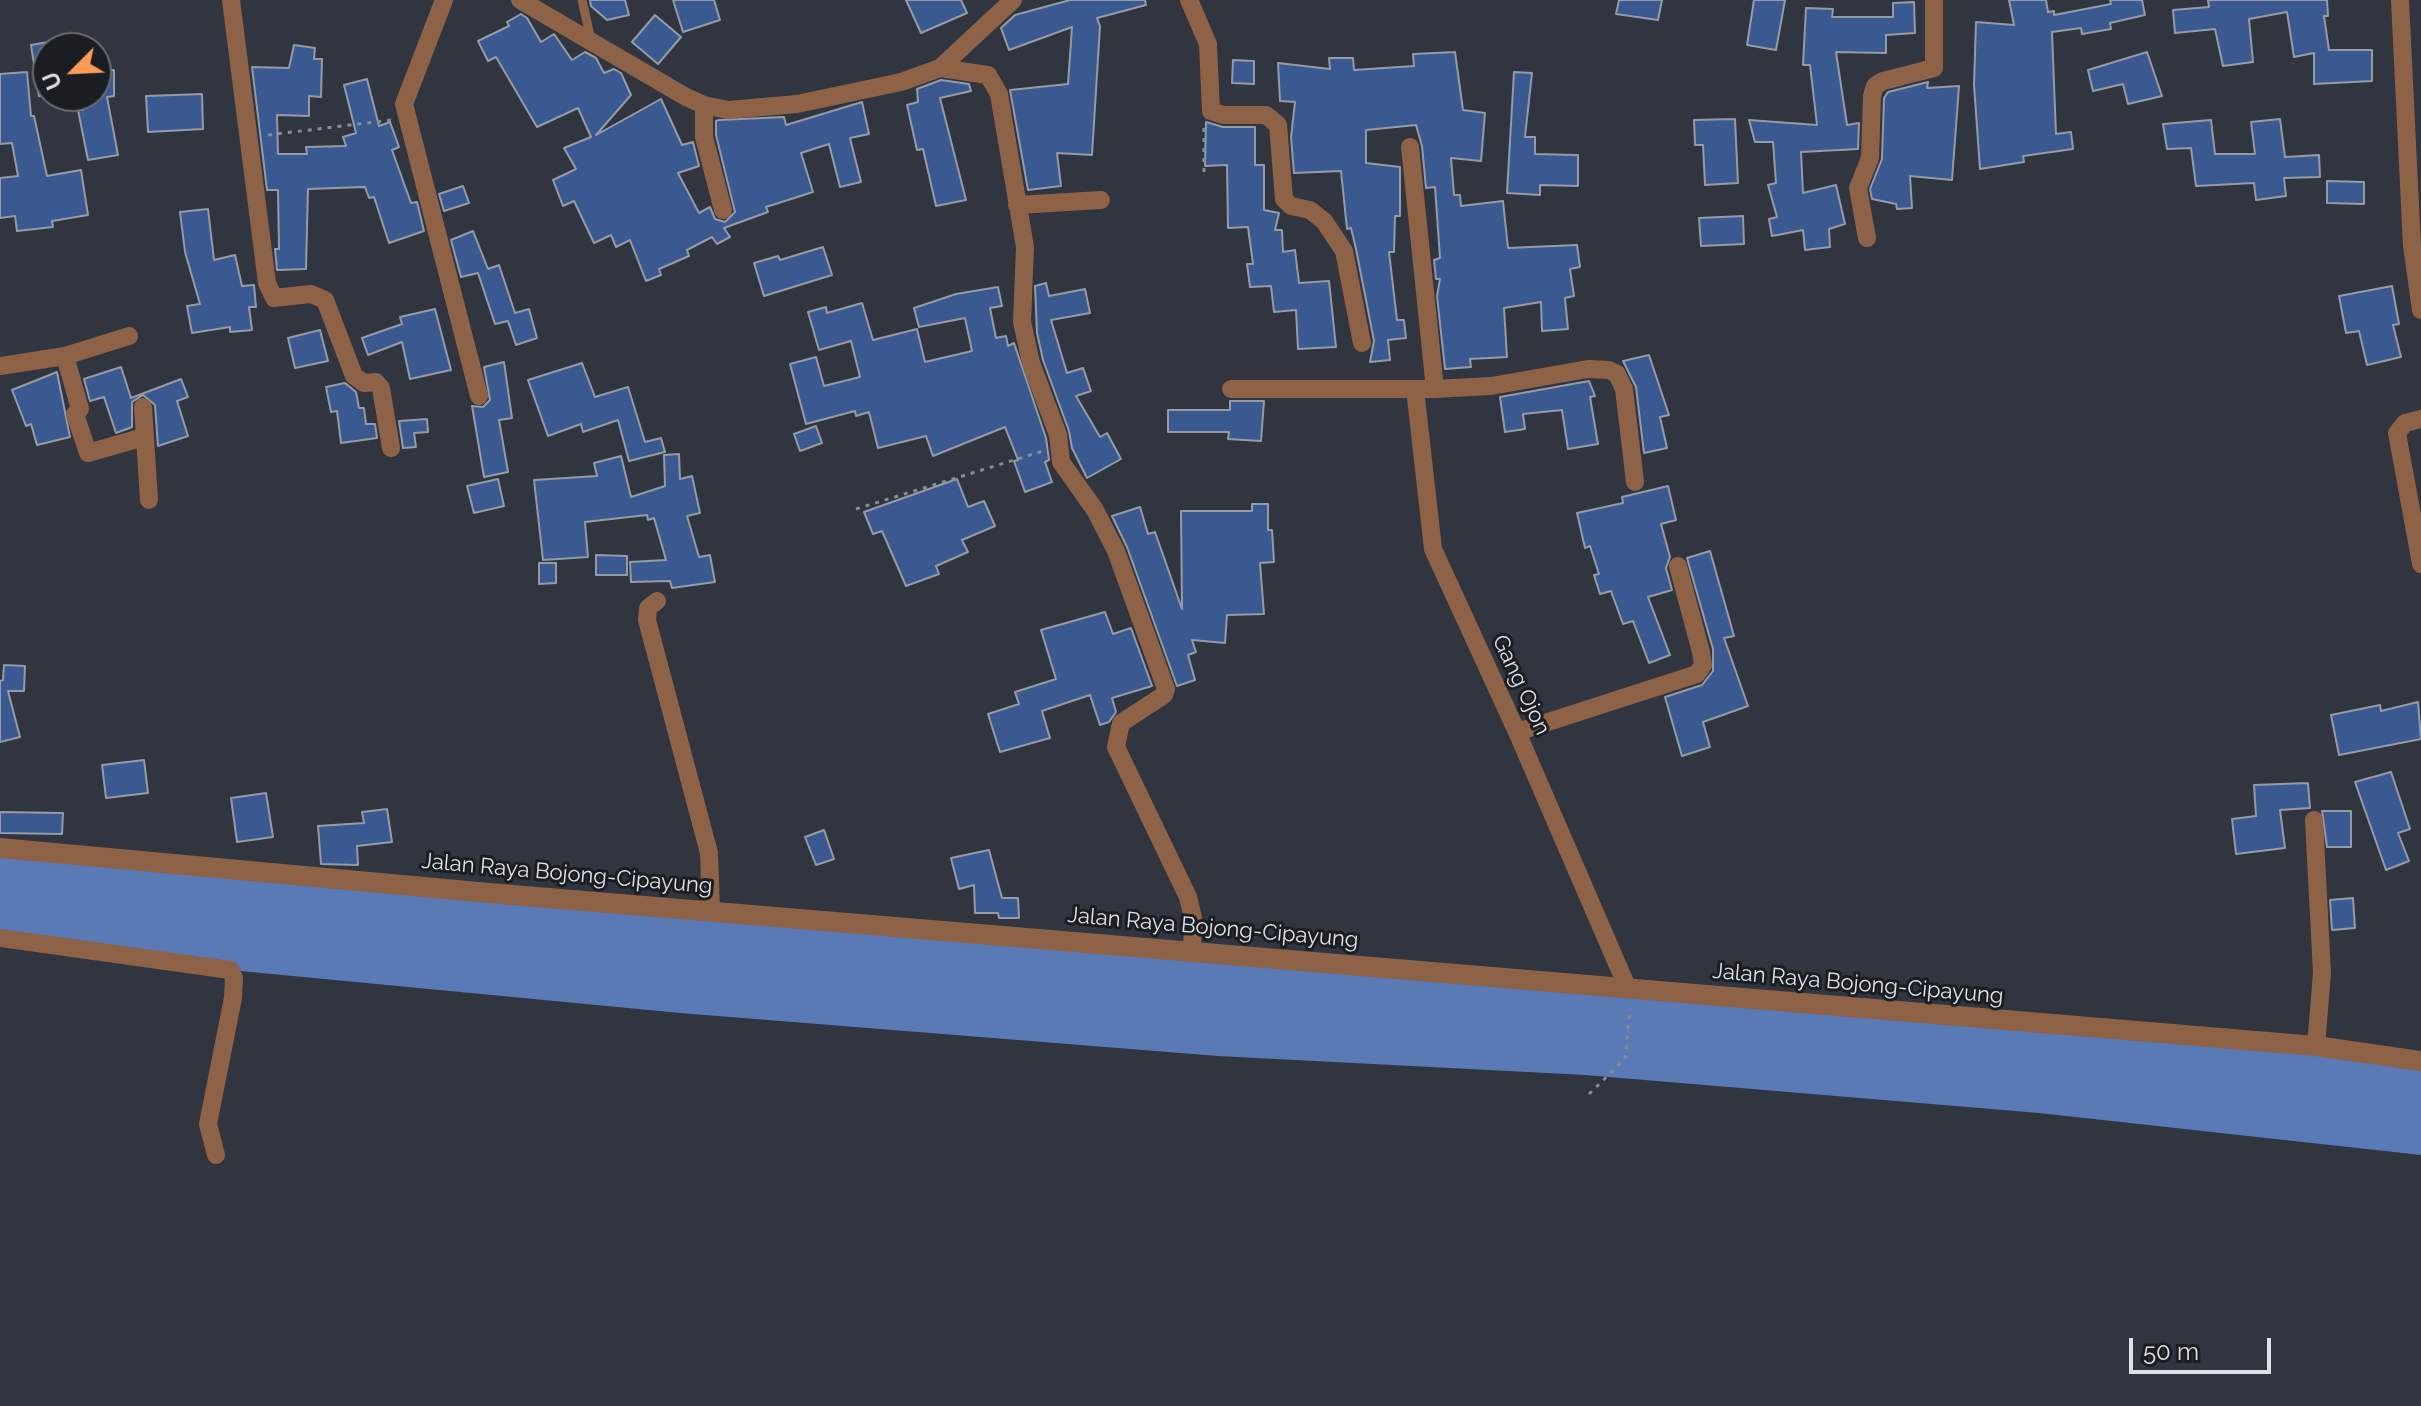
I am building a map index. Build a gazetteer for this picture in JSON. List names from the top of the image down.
{
  "streets": {
    "street": ["Gang Ojon", "Jalan Raya Bojong-Cipayung"]
  },
  "crossings": [
    ["Gang Ojon", "Jalan Raya Bojong-Cipayung"]
  ],
  "scale_bar": "50 m",
  "north": "bottom left"
}
